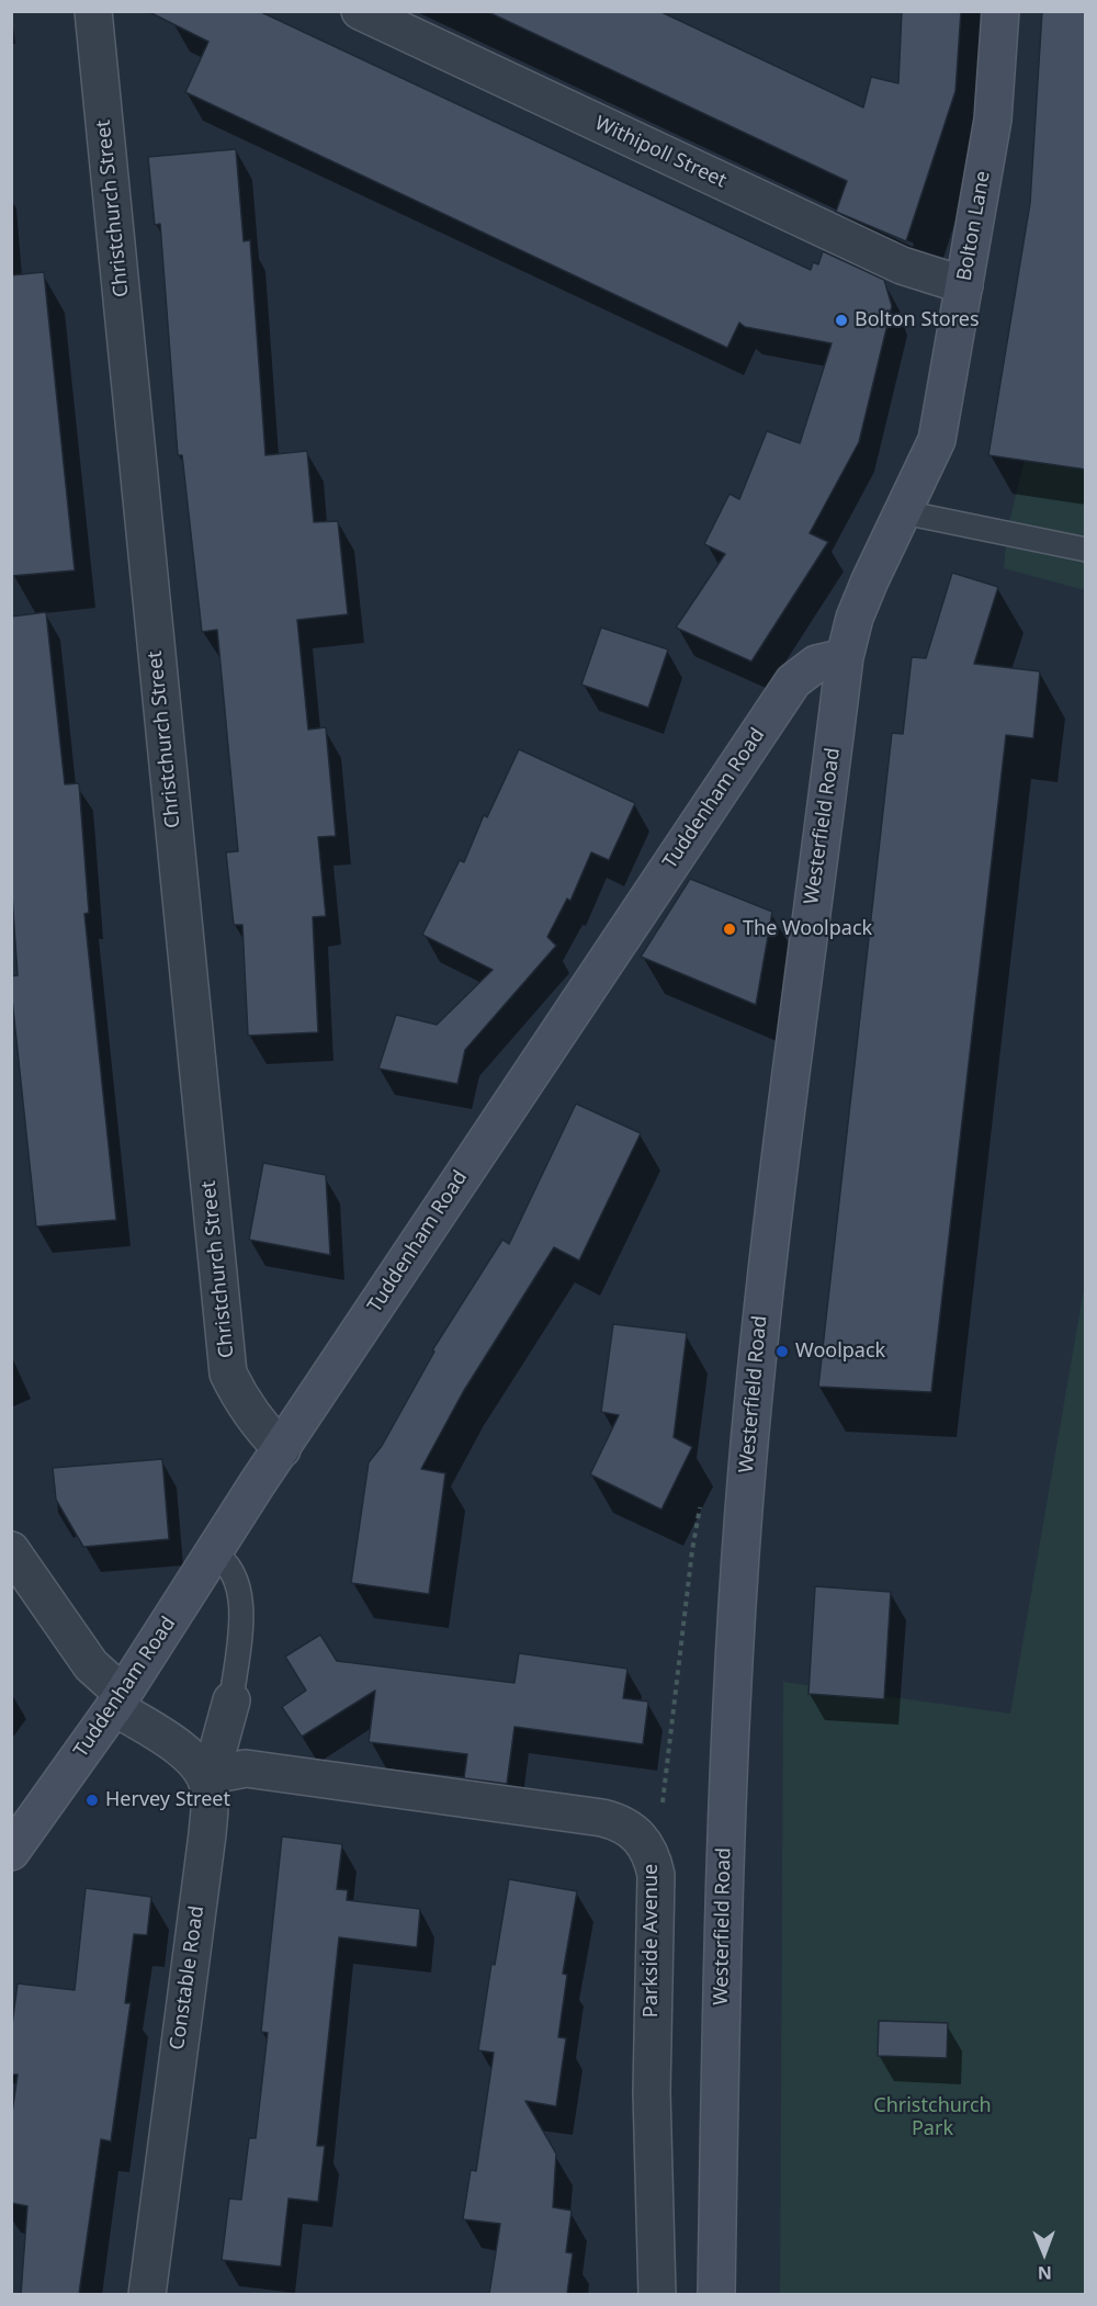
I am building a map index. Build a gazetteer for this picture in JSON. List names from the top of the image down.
{
  "streets": {
    "main road": ["Bolton Lane", "Tuddenham Road", "Westerfield Road"],
    "street": [
      "Withipoll Street",
      "Christchurch Street",
      "Parkside Avenue",
      "Constable Road"
    ]
  },
  "crossings": [
    ["Withipoll Street", "Bolton Lane"],
    ["Christchurch Street", "Tuddenham Road"],
    ["Bolton Lane", "Westerfield Road"],
    ["Tuddenham Road", "Westerfield Road"],
    ["Parkside Avenue", "Constable Road"]
  ],
  "parks": ["Christchurch Park"],
  "places": [
    "Bolton Stores",
    "The Woolpack",
    "Woolpack",
    "Hervey Street"
  ],
  "north": "bottom"
}
